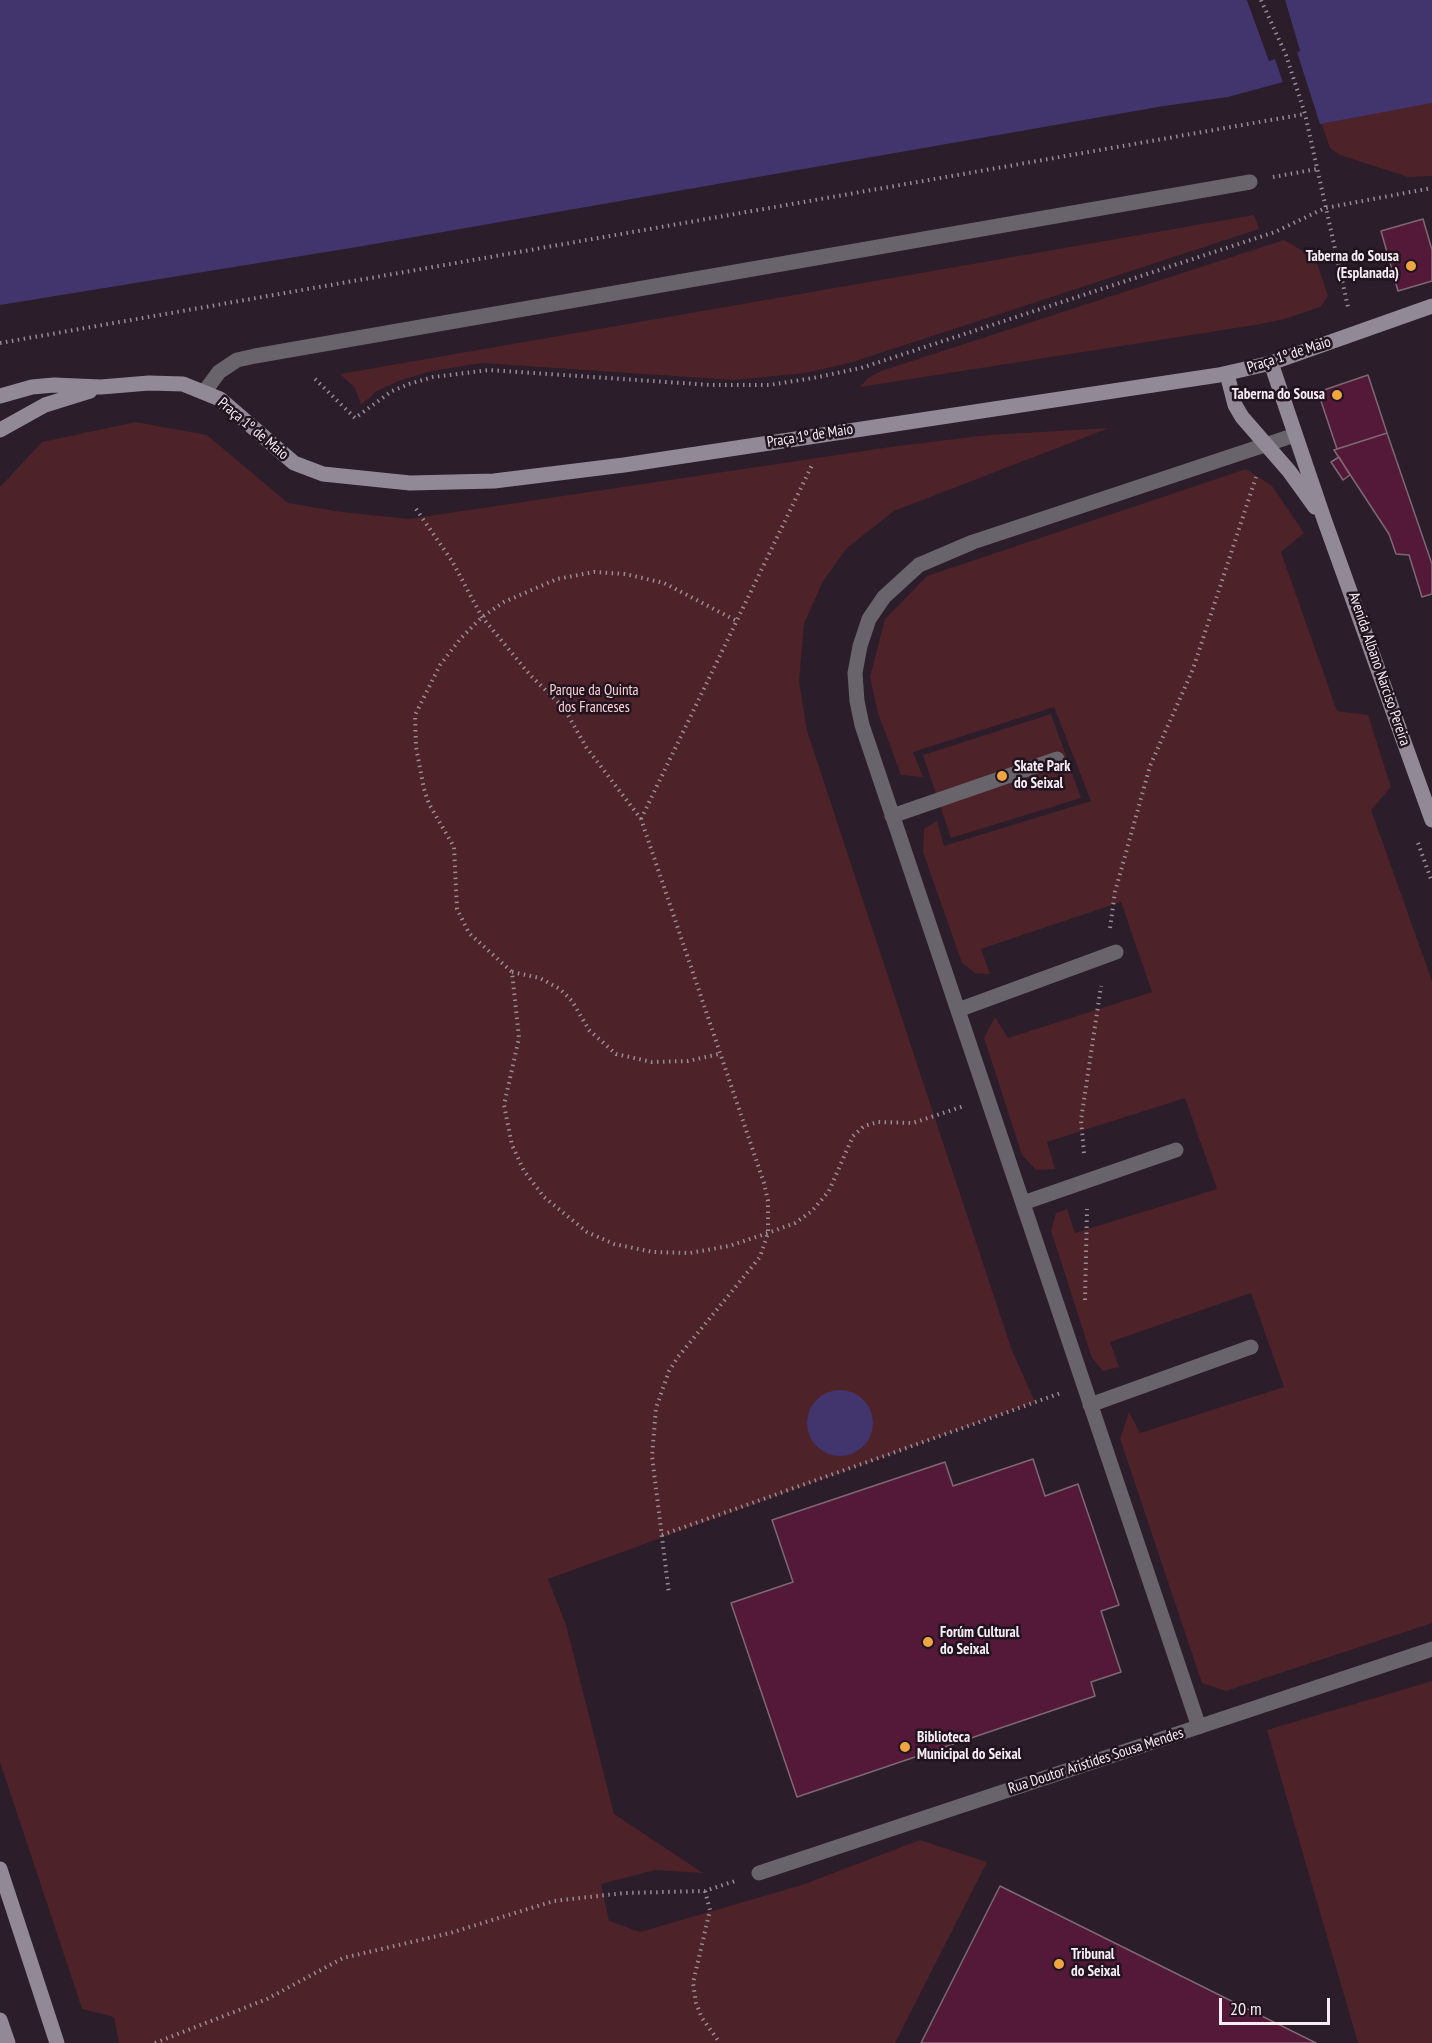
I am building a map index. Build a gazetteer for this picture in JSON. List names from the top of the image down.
{
  "streets": {
    "street": ["Praça 1º de Maio", "Avenida Albano Narciso Pereira", "Rua Doutor Aristides Sousa Mendes"]
  },
  "crossings": [
    ["Praça 1º de Maio", "Avenida Albano Narciso Pereira"]
  ],
  "parks": ["Parque da Quinta dos Franceses"],
  "places": [
    "Taberna do Sousa (Esplanada)",
    "Taberna do Sousa",
    "Skate Park do Seixal",
    "Forúm Cultural do Seixal",
    "Biblioteca Municipal do Seixal",
    "Tribunal do Seixal"
  ],
  "scale_bar": "20 m"
}
